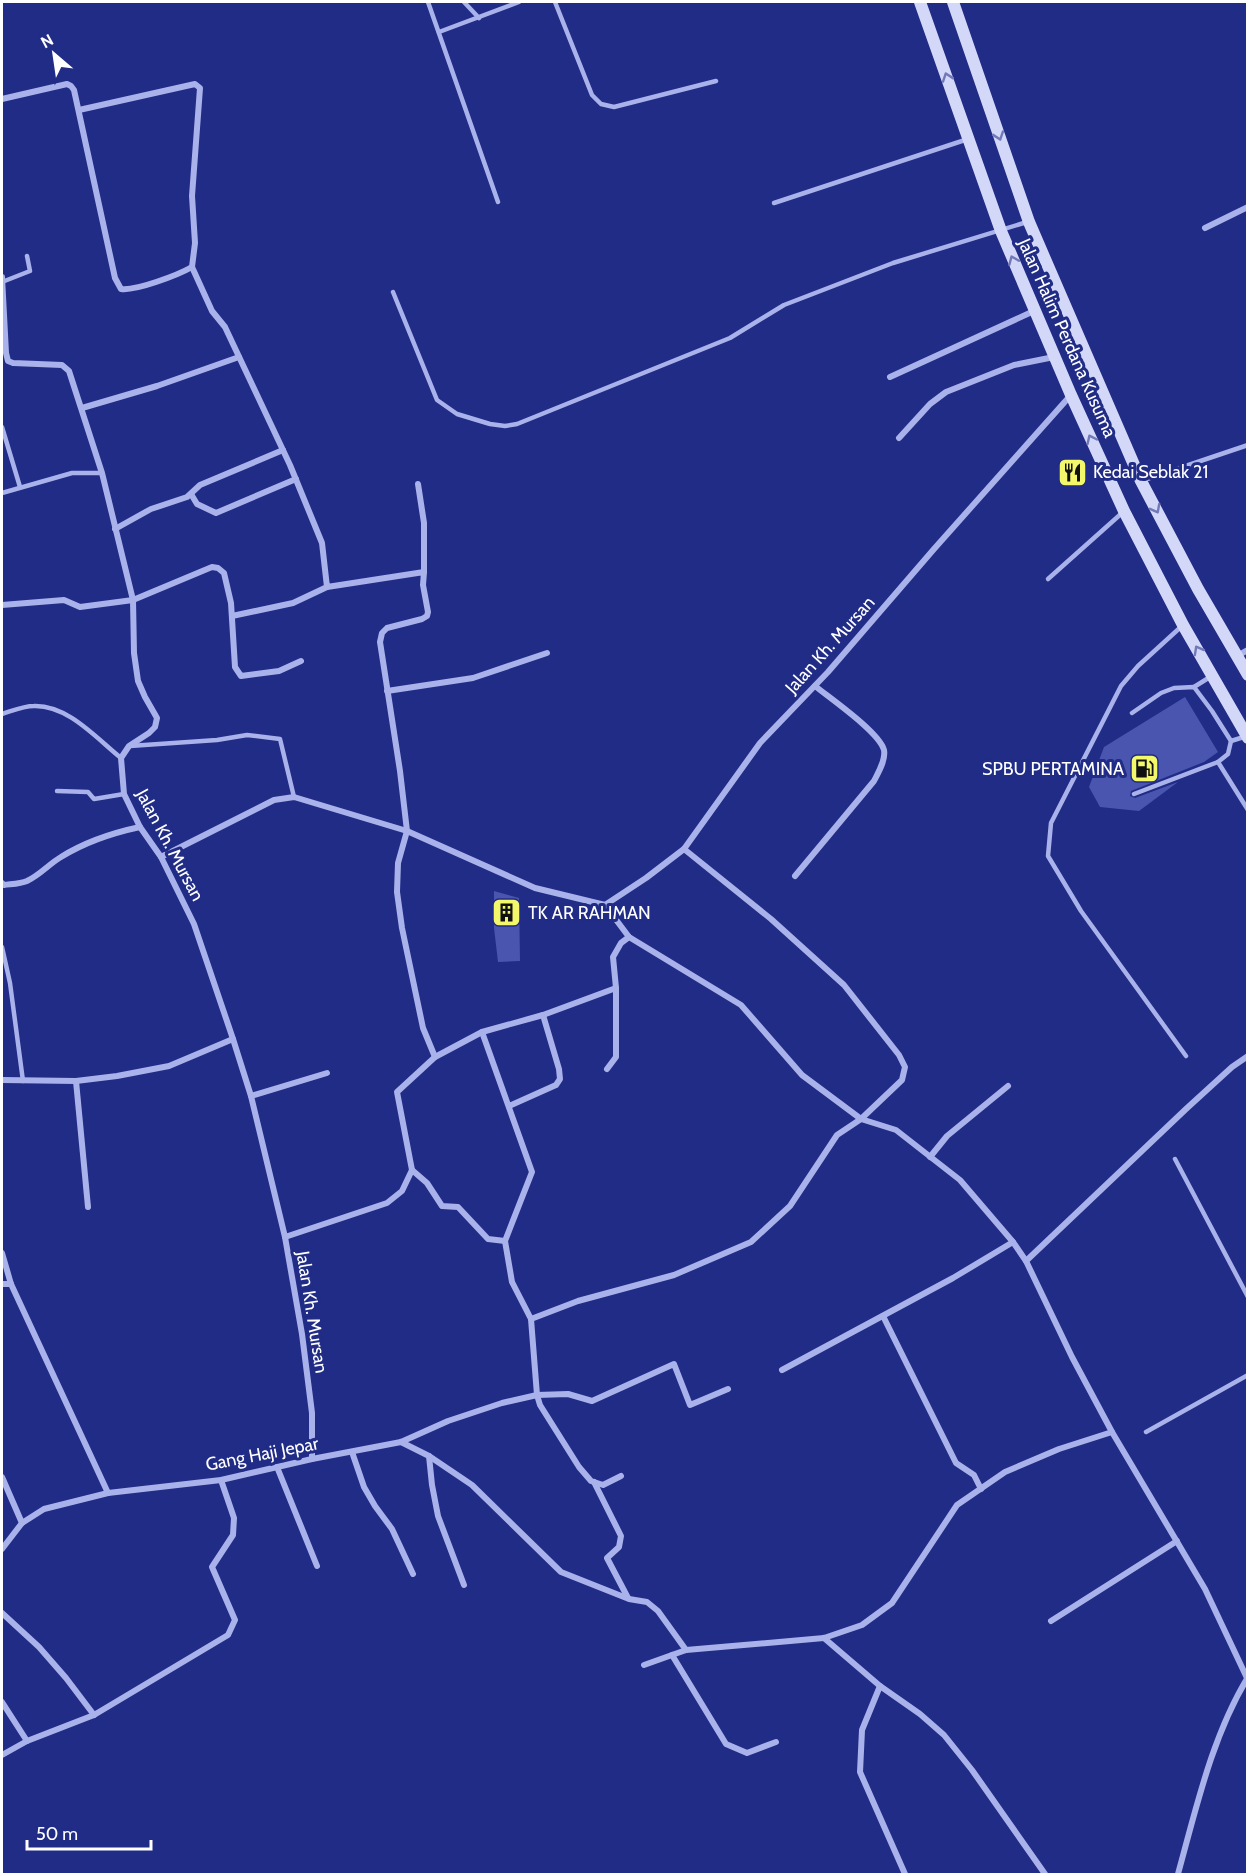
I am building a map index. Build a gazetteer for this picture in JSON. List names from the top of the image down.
{
  "streets": {
    "main road": ["Jalan Halim Perdana Kusuma"],
    "street": ["Jalan Kh. Mursan", "Gang Haji Jepar"]
  },
  "crossings": [
    ["Jalan Halim Perdana Kusuma", "Jalan Kh. Mursan"],
    ["Jalan Kh. Mursan", "Gang Haji Jepar"]
  ],
  "places": {
    "restaurant": ["Kedai Seblak 21"],
    "fuel station": ["SPBU PERTAMINA"],
    "building": ["TK AR RAHMAN"]
  },
  "scale_bar": "50 m",
  "north": "top left"
}
